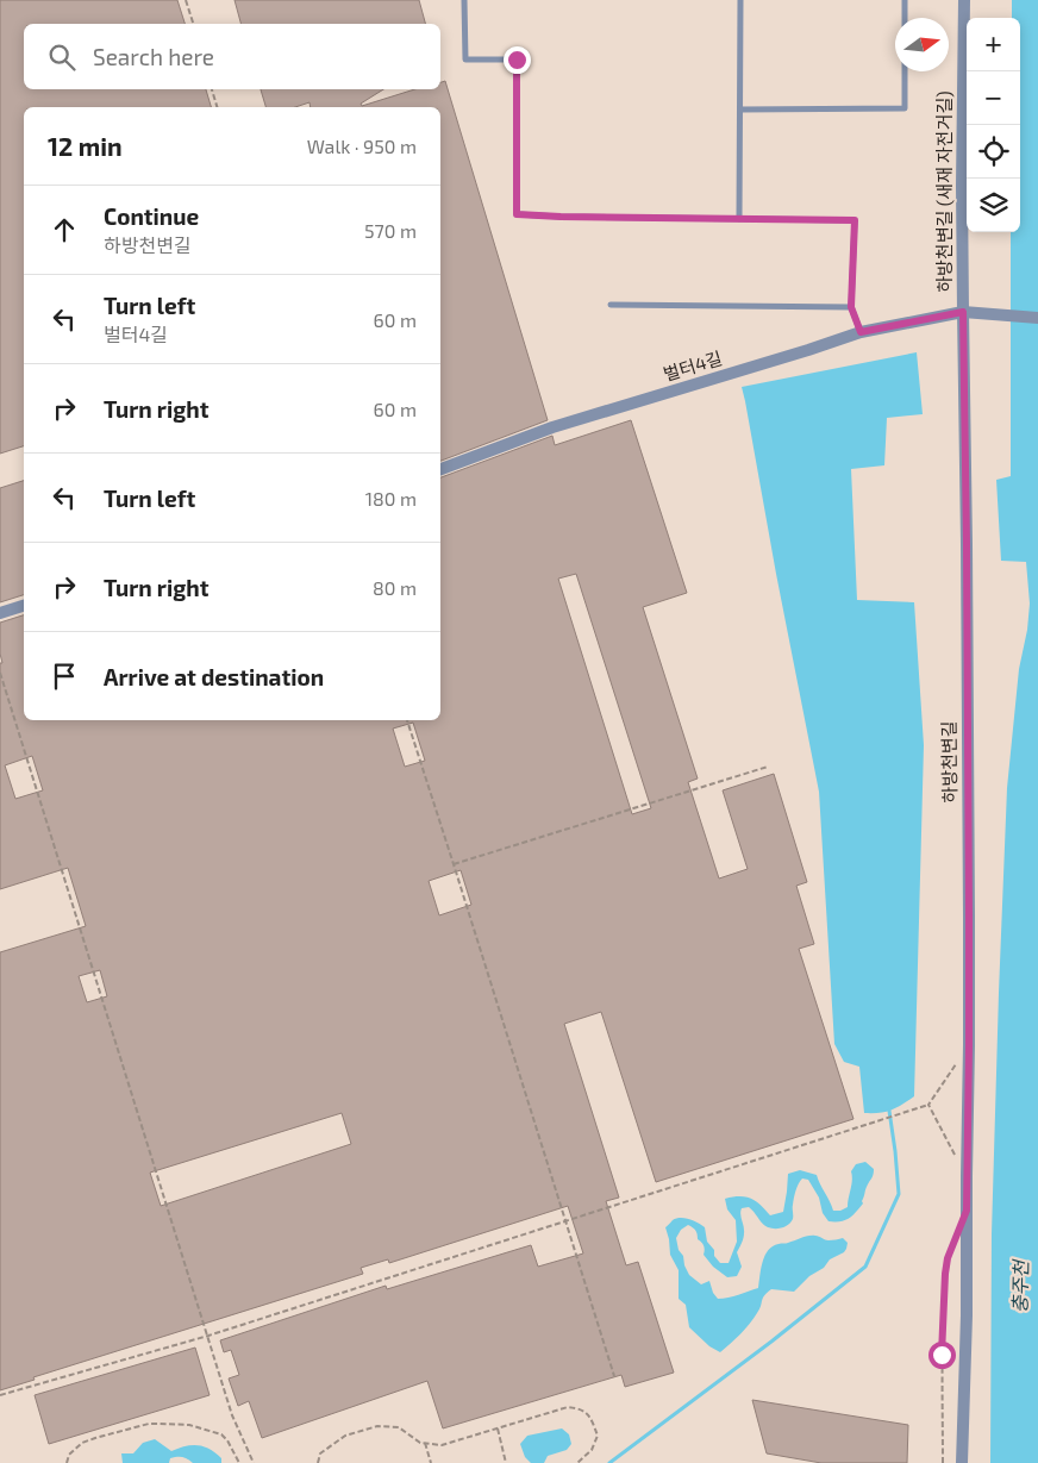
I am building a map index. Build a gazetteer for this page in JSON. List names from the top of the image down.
{
  "streets": {
    "street": ["하방천변길 (새재 자전거길)", "벌터4길", "하방천변길"]
  },
  "crossings": [
    ["하방천변길 (새재 자전거길)", "벌터4길"],
    ["하방천변길 (새재 자전거길)", "하방천변길"],
    ["벌터4길", "하방천변길"]
  ],
  "water": ["충주천"],
  "north": "right",
  "page": {
    "map_buttons": ["+", "−"],
    "search": "Search here",
    "heading": ["12 min", "Walk · 950 m"],
    "list": [
      ["Continue", "하방천변길", "570 m"],
      ["Turn left", "벌터4길", "60 m"],
      ["Turn right", "60 m"],
      ["Turn left", "180 m"],
      ["Turn right", "80 m"],
      "Arrive at destination"
    ]
  }
}
